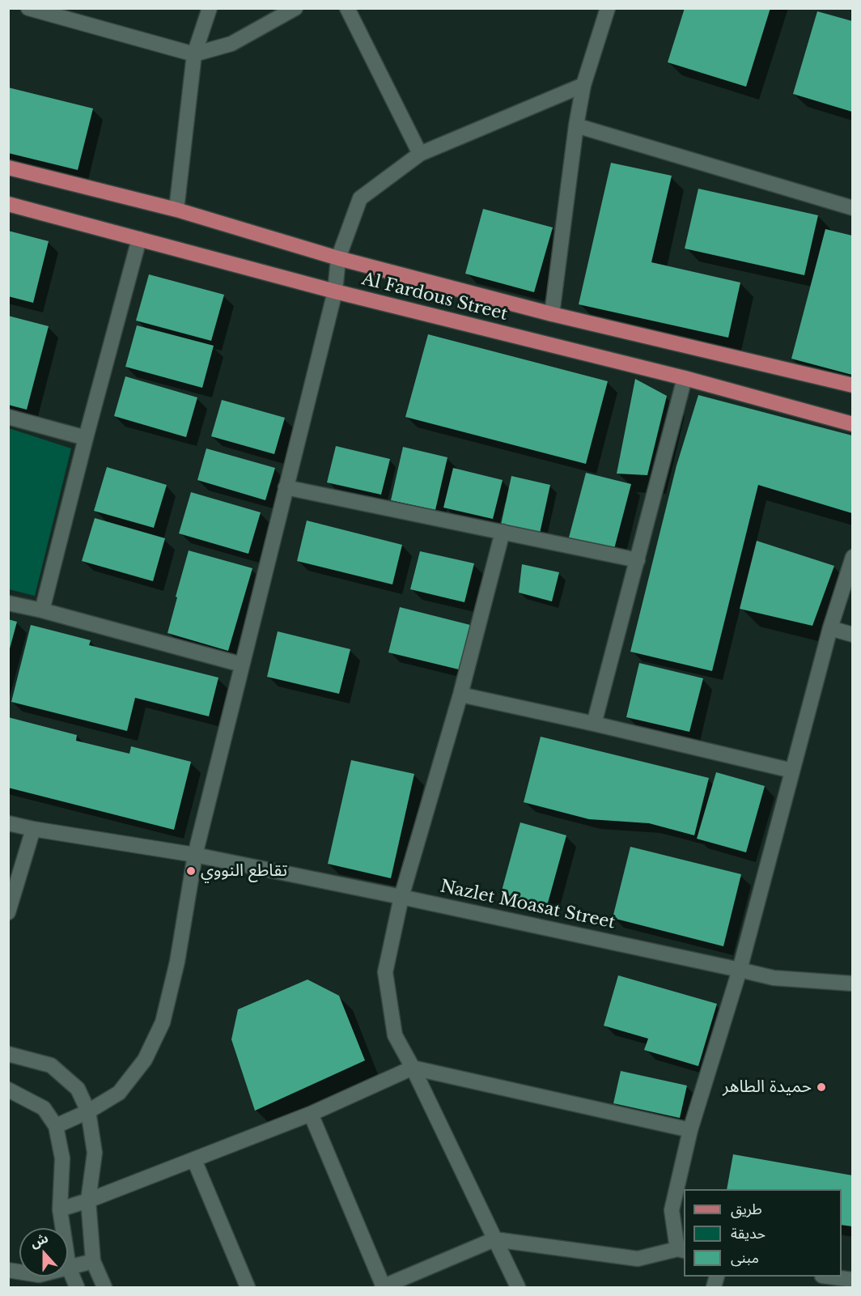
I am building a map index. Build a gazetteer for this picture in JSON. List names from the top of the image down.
{
  "streets": {
    "main road": ["Al Fardous Street"],
    "street": ["Nazlet Moasat Street"]
  },
  "places": ["تقاطع النووي", "حميدة الطاهر"],
  "legend": ["طريق", "حديقة", "مبنى"],
  "north": "top"
}
